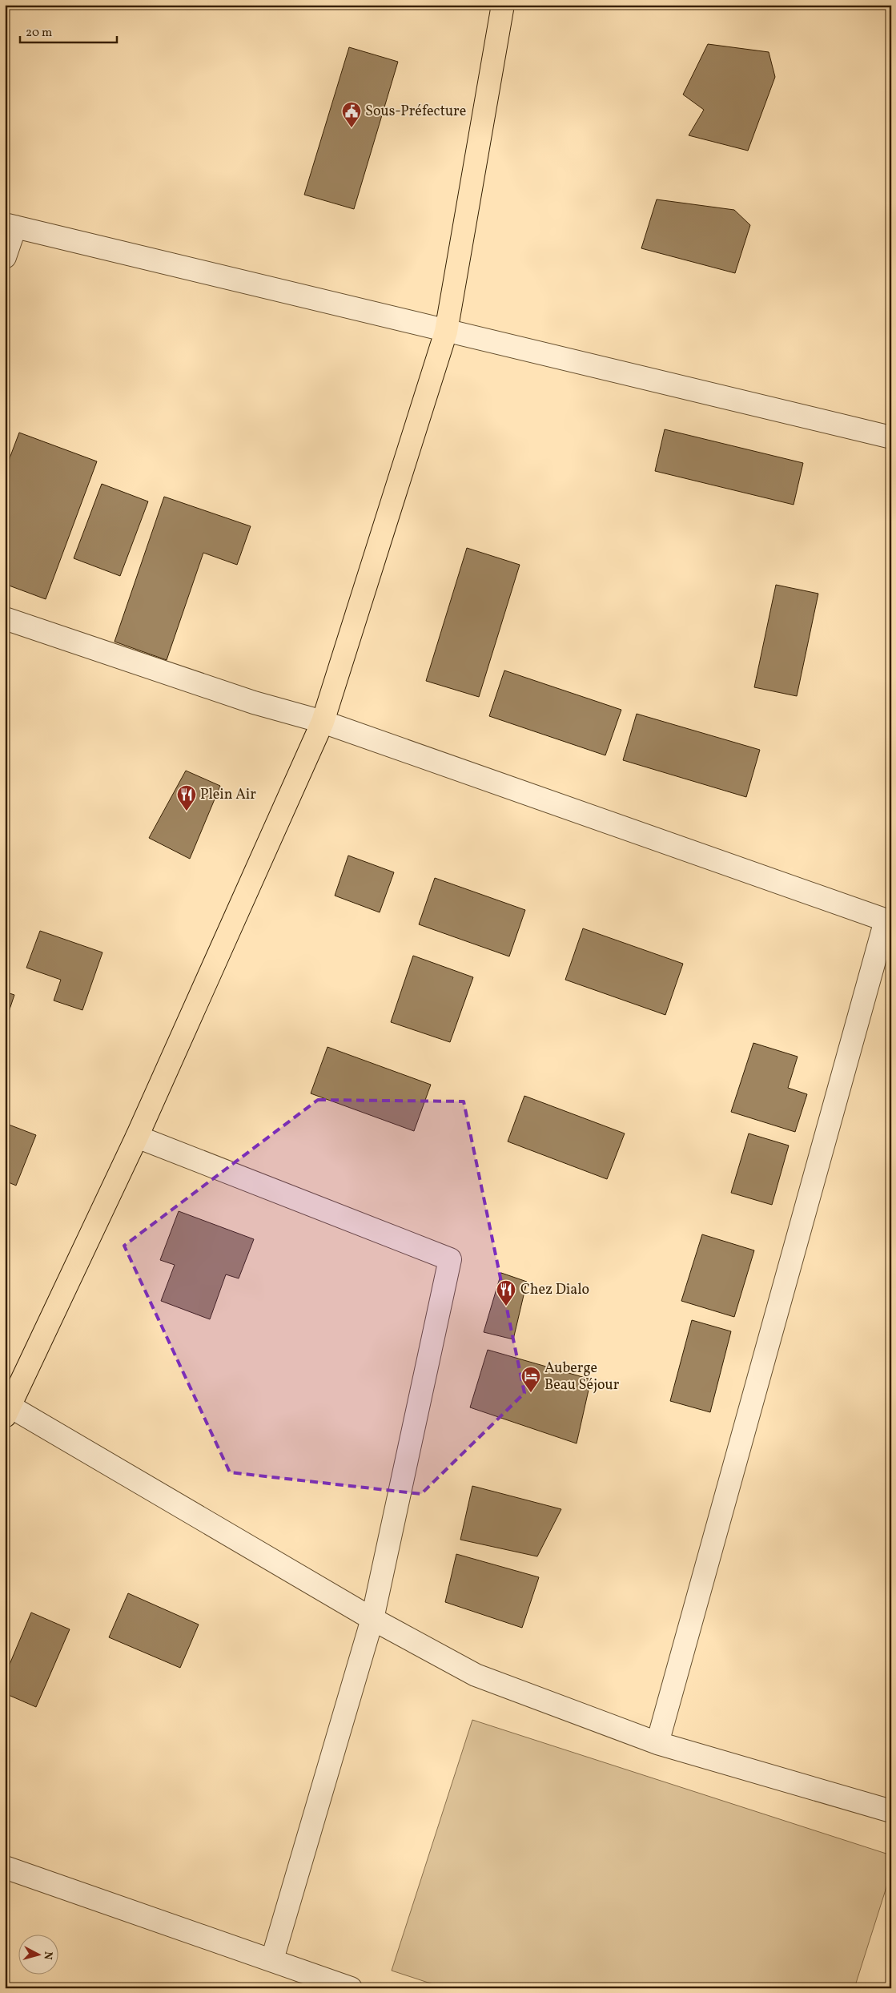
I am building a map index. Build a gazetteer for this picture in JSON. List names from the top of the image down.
{
  "places": {
    "public building": ["Sous-Préfecture"],
    "restaurant": ["Plein Air", "Chez Dialo"],
    "hotel": ["Auberge Beau Séjour"]
  },
  "scale_bar": "20 m",
  "north": "right"
}
